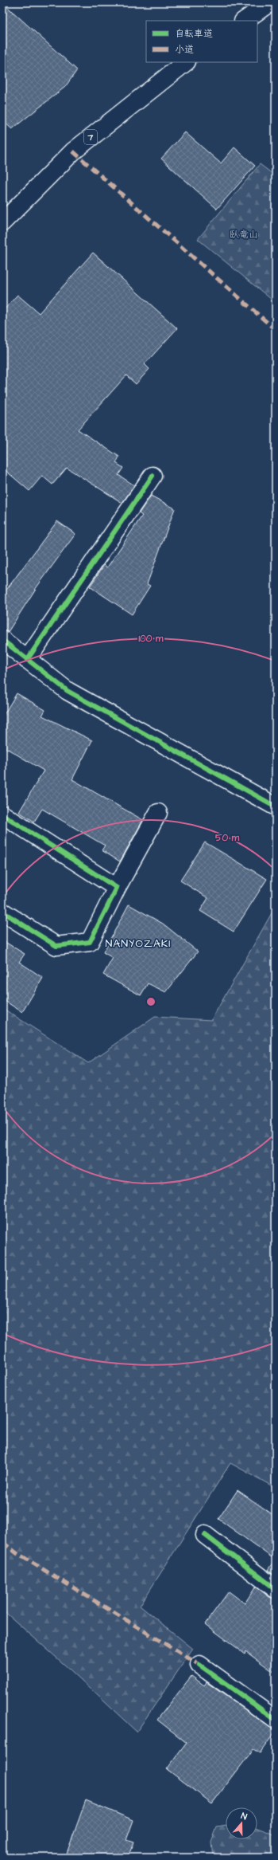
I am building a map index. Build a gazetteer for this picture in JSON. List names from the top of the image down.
{
  "streets": {
    "main road": ["7"]
  },
  "districts": ["NANYOZAKI"],
  "parks": ["臥竜山"],
  "legend": ["自転車道", "小道"],
  "north": "top",
  "rings": ["100 m", "50 m"]
}
